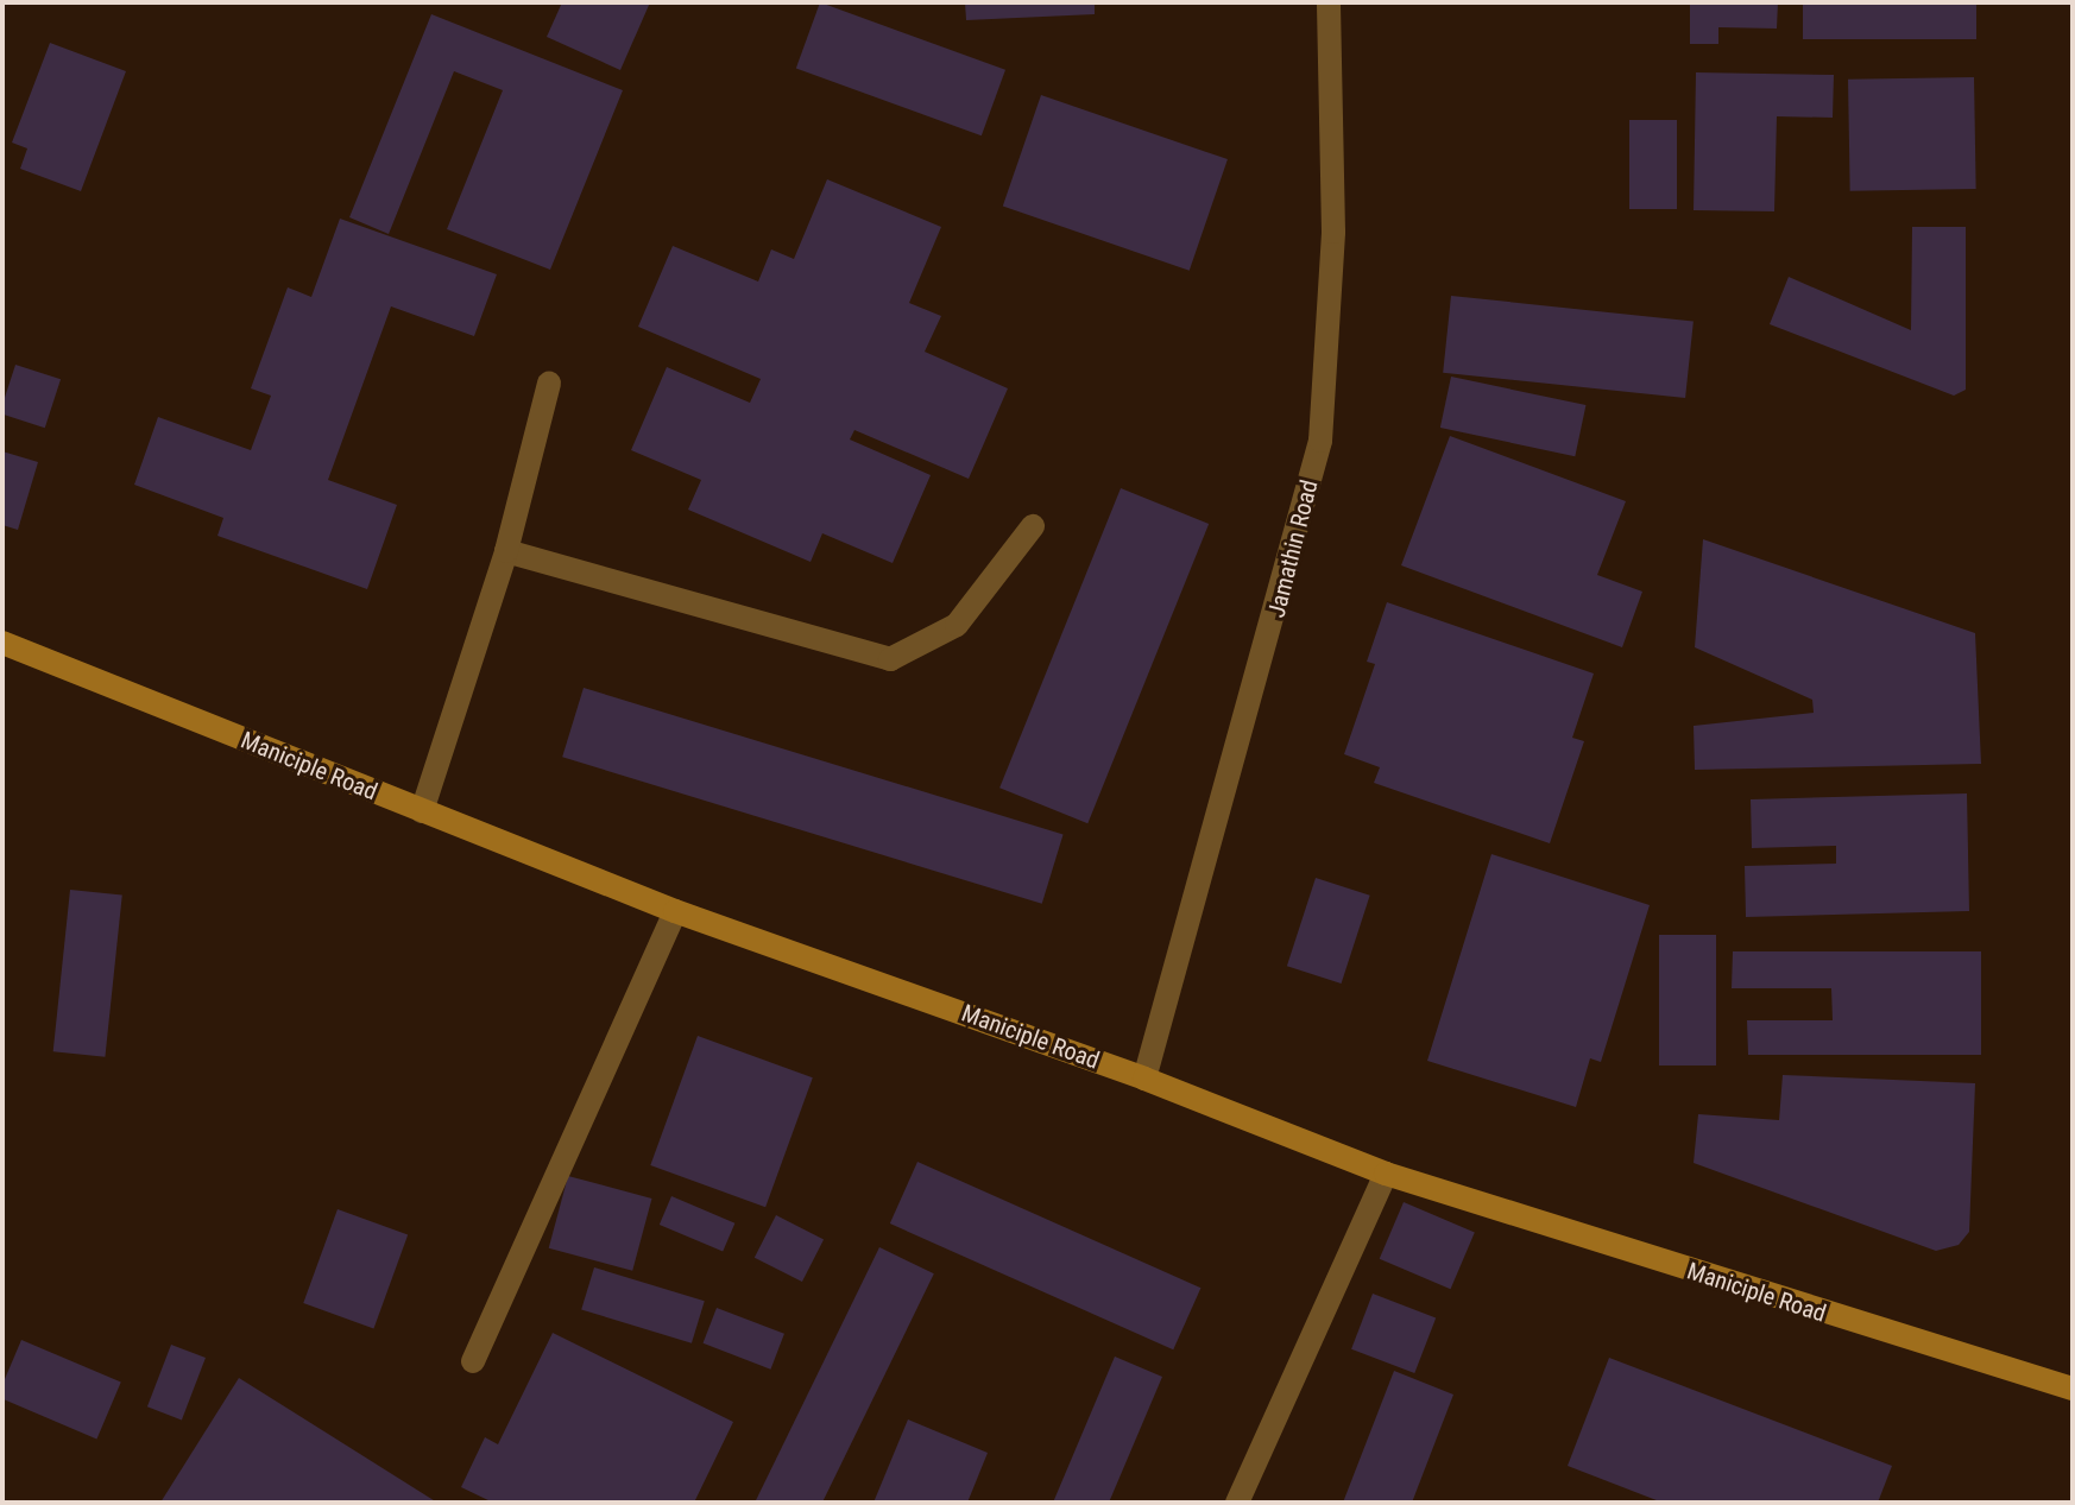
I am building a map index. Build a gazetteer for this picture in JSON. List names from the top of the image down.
{
  "streets": {
    "street": ["Jamathin Road", "Maniciple Road"]
  },
  "crossings": [
    ["Jamathin Road", "Maniciple Road"]
  ]
}
